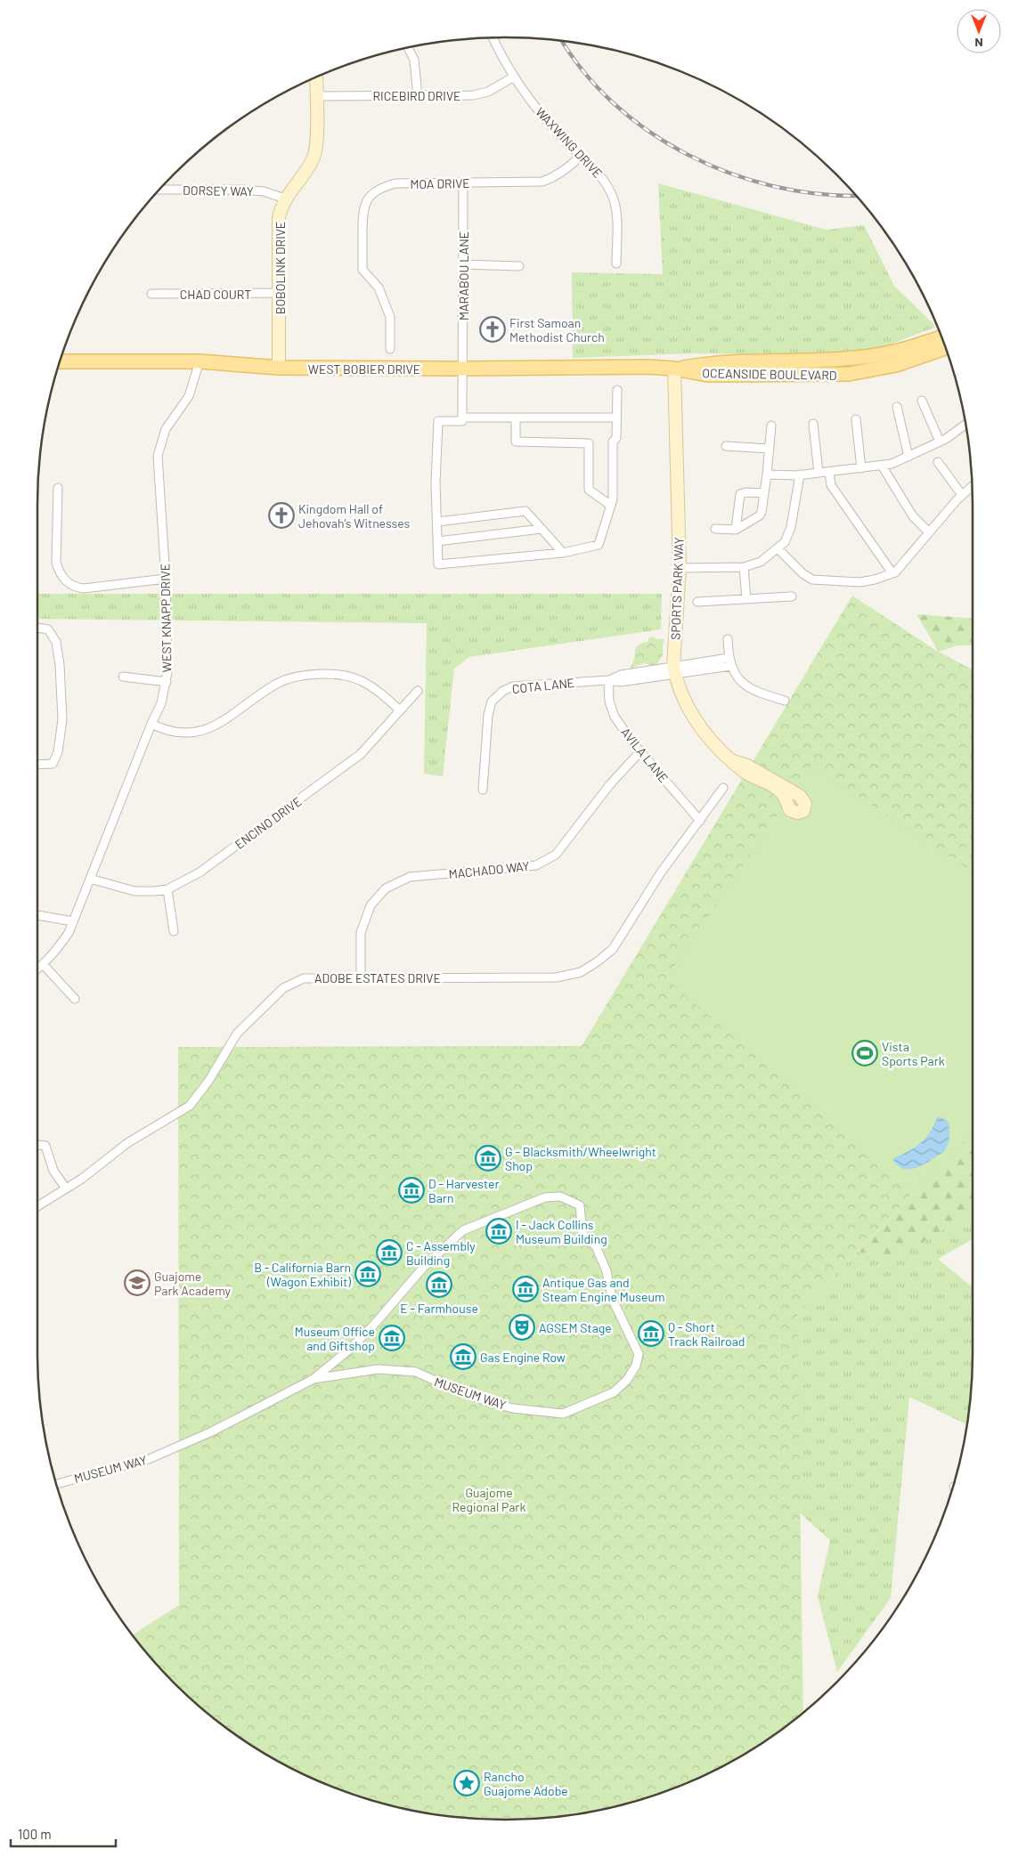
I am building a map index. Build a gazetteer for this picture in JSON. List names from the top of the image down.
{
  "streets": {
    "main road": ["WEST BOBIER DRIVE", "OCEANSIDE BOULEVARD"],
    "street": [
      "RICEBIRD DRIVE",
      "WAXWING DRIVE",
      "MOA DRIVE",
      "DORSEY WAY",
      "BOBOLINK DRIVE",
      "MARABOU LANE",
      "CHAD COURT",
      "SPORTS PARK WAY",
      "WEST KNAPP DRIVE",
      "COTA LANE",
      "AVILA LANE",
      "ENCINO DRIVE",
      "MACHADO WAY",
      "ADOBE ESTATES DRIVE",
      "MUSEUM WAY"
    ]
  },
  "crossings": [
    ["RICEBIRD DRIVE", "WAXWING DRIVE"],
    ["RICEBIRD DRIVE", "BOBOLINK DRIVE"],
    ["WAXWING DRIVE", "MOA DRIVE"],
    ["MOA DRIVE", "MARABOU LANE"],
    ["DORSEY WAY", "BOBOLINK DRIVE"],
    ["BOBOLINK DRIVE", "CHAD COURT"],
    ["BOBOLINK DRIVE", "WEST BOBIER DRIVE"],
    ["MARABOU LANE", "WEST BOBIER DRIVE"],
    ["WEST BOBIER DRIVE", "OCEANSIDE BOULEVARD"],
    ["WEST BOBIER DRIVE", "SPORTS PARK WAY"],
    ["WEST BOBIER DRIVE", "WEST KNAPP DRIVE"],
    ["OCEANSIDE BOULEVARD", "SPORTS PARK WAY"],
    ["SPORTS PARK WAY", "COTA LANE"],
    ["WEST KNAPP DRIVE", "ENCINO DRIVE"],
    ["COTA LANE", "AVILA LANE"],
    ["AVILA LANE", "MACHADO WAY"],
    ["AVILA LANE", "ADOBE ESTATES DRIVE"],
    ["MACHADO WAY", "ADOBE ESTATES DRIVE"]
  ],
  "parks": ["Guajome Regional Park"],
  "places": {
    "church": ["First Samoan Methodist Church", "Kingdom Hall of Jehovah’s Witnesses"],
    "sports": ["Vista Sports Park"],
    "museum": [
      "G - Blacksmith/Wheelwright Shop",
      "D - Harvester Barn",
      "I - Jack Collins Museum Building",
      "C - Assembly Building",
      "B - California Barn (Wagon Exhibit)",
      "E - Farmhouse",
      "Antique Gas and Steam Engine Museum",
      "Q - Short Track Railroad",
      "Museum Office and Giftshop",
      "Gas Engine Row"
    ],
    "school or university": ["Guajome Park Academy"],
    "theatre": ["AGSEM Stage"],
    "place": ["Rancho Guajome Adobe"]
  },
  "scale_bar": "100 m",
  "north": "bottom"
}
